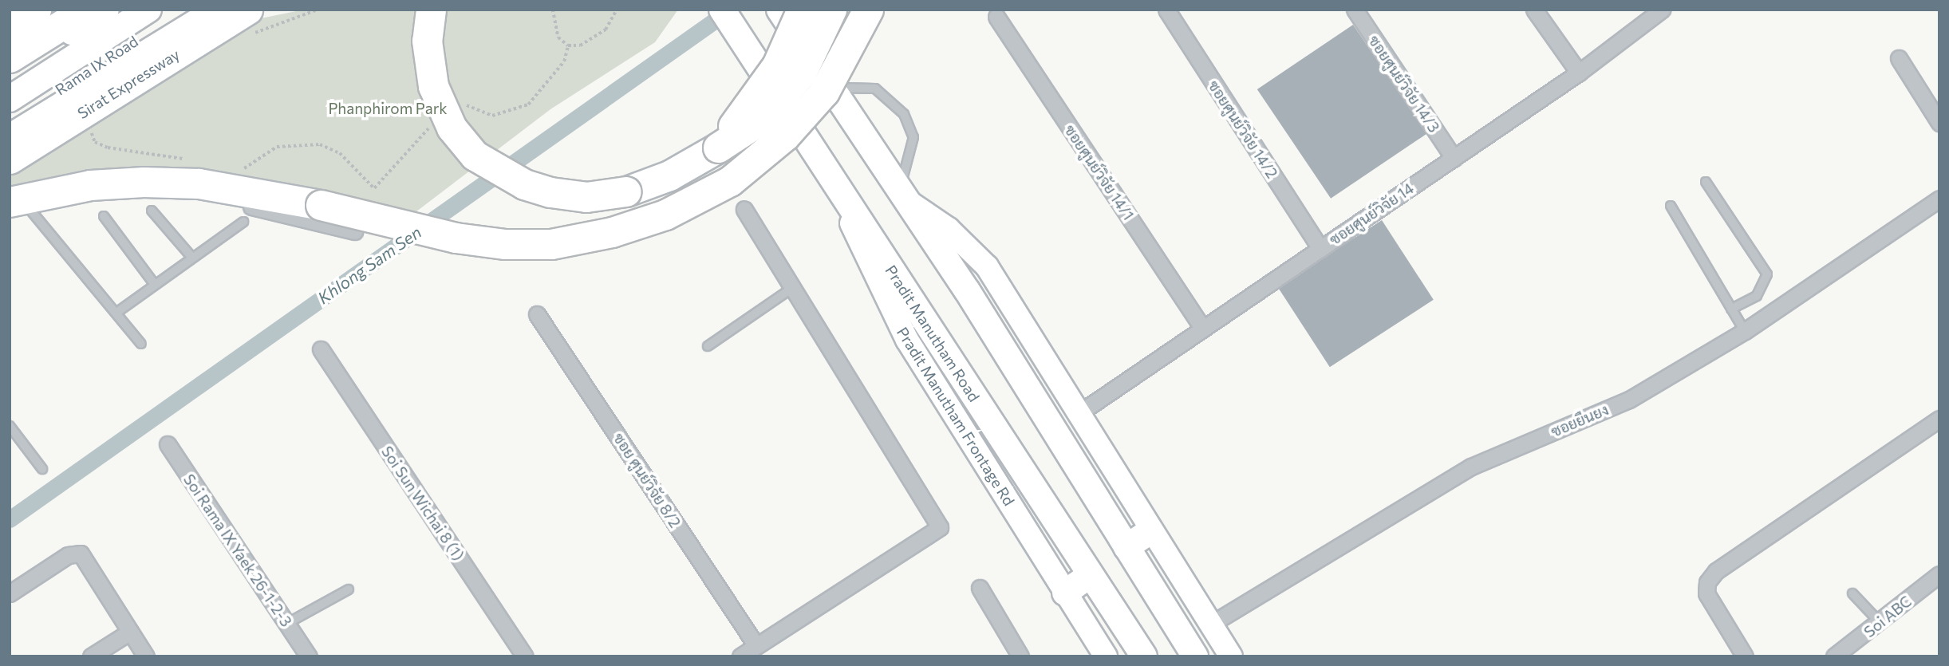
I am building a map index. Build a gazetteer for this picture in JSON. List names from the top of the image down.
{
  "streets": {
    "highway": ["Sirat Expressway"],
    "main road": ["Rama IX Road", "Pradit Manutham Road"],
    "street": [
      "ซอยศูนย์วิจัย 14/3",
      "ซอยศูนย์วิจัย 14/2",
      "ซอยศูนย์วิจัย 14/1",
      "ซอยศูนย์วิจัย 14",
      "Pradit Manutham Frontage Rd",
      "ซอยยืนยง",
      "ซอย ศูนย์วิจัย 8/2",
      "Soi Sun Wichai 8 (1)",
      "Soi Rama IX Yaek 26-1-2-3",
      "Soi ABC"
    ]
  },
  "crossings": [
    ["ซอยศูนย์วิจัย 14/3", "ซอยศูนย์วิจัย 14"],
    ["ซอยศูนย์วิจัย 14/2", "ซอยศูนย์วิจัย 14"],
    ["ซอยศูนย์วิจัย 14/1", "ซอยศูนย์วิจัย 14"],
    ["Pradit Manutham Road", "Pradit Manutham Frontage Rd"]
  ],
  "water": ["Khlong Sam Sen"],
  "parks": ["Phanphirom Park"]
}
